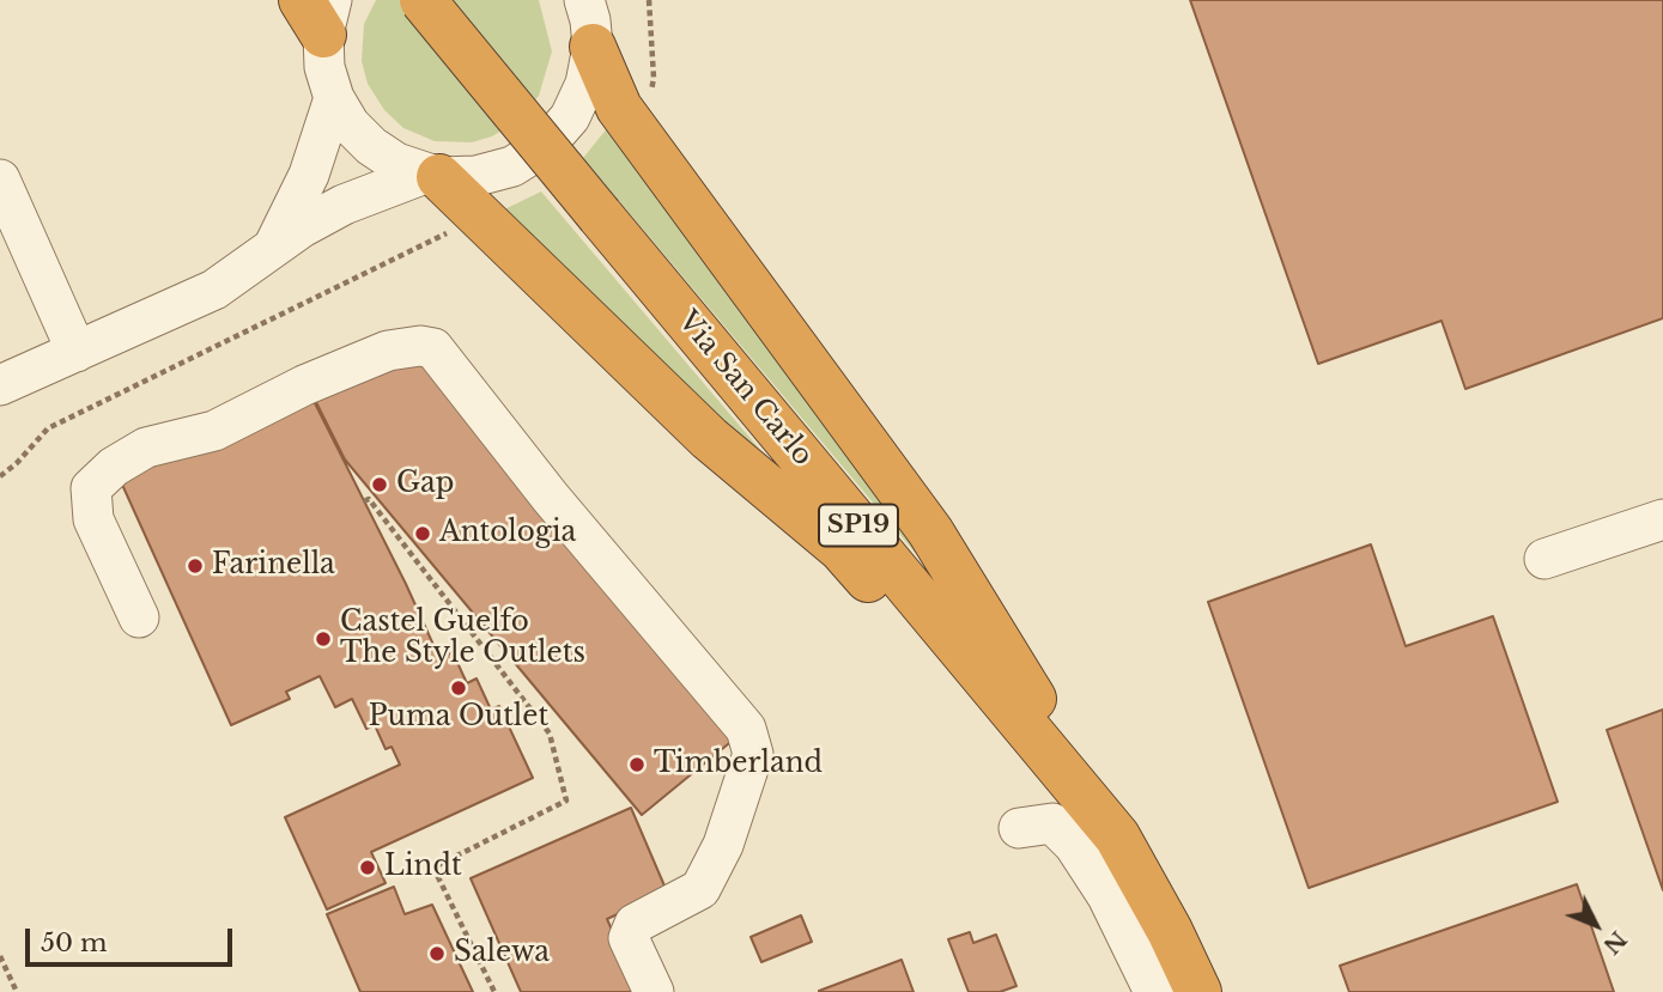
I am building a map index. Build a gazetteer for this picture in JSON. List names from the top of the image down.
{
  "streets": {
    "highway": ["Via San Carlo", "SP19"]
  },
  "places": [
    "Gap",
    "Antologia",
    "Farinella",
    "Castel Guelfo The Style Outlets",
    "Puma Outlet",
    "Timberland",
    "Lindt",
    "Salewa"
  ],
  "scale_bar": "50 m",
  "north": "bottom right"
}
